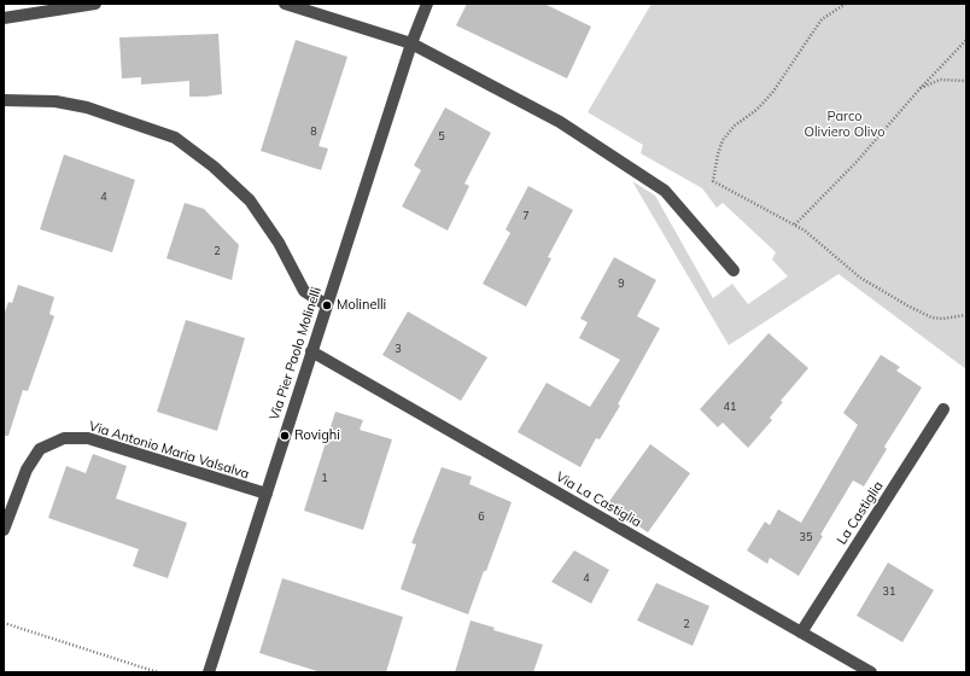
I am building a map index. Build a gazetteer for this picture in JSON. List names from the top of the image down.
{
  "streets": {
    "street": [
      "Via Pier Paolo Molinelli",
      "Via Antonio Maria Valsalva",
      "Via La Castiglia",
      "La Castiglia"
    ]
  },
  "crossings": [
    ["Via Pier Paolo Molinelli", "Via Antonio Maria Valsalva"],
    ["Via Pier Paolo Molinelli", "Via La Castiglia"],
    ["Via La Castiglia", "La Castiglia"]
  ],
  "parks": ["Parco Oliviero Olivo"],
  "places": ["Molinelli", "Rovighi"],
  "house_numbers": [
    "8",
    "5",
    "4",
    "7",
    "2",
    "9",
    "3",
    "41",
    "1",
    "6",
    "35",
    "4",
    "31",
    "2"
  ]
}
